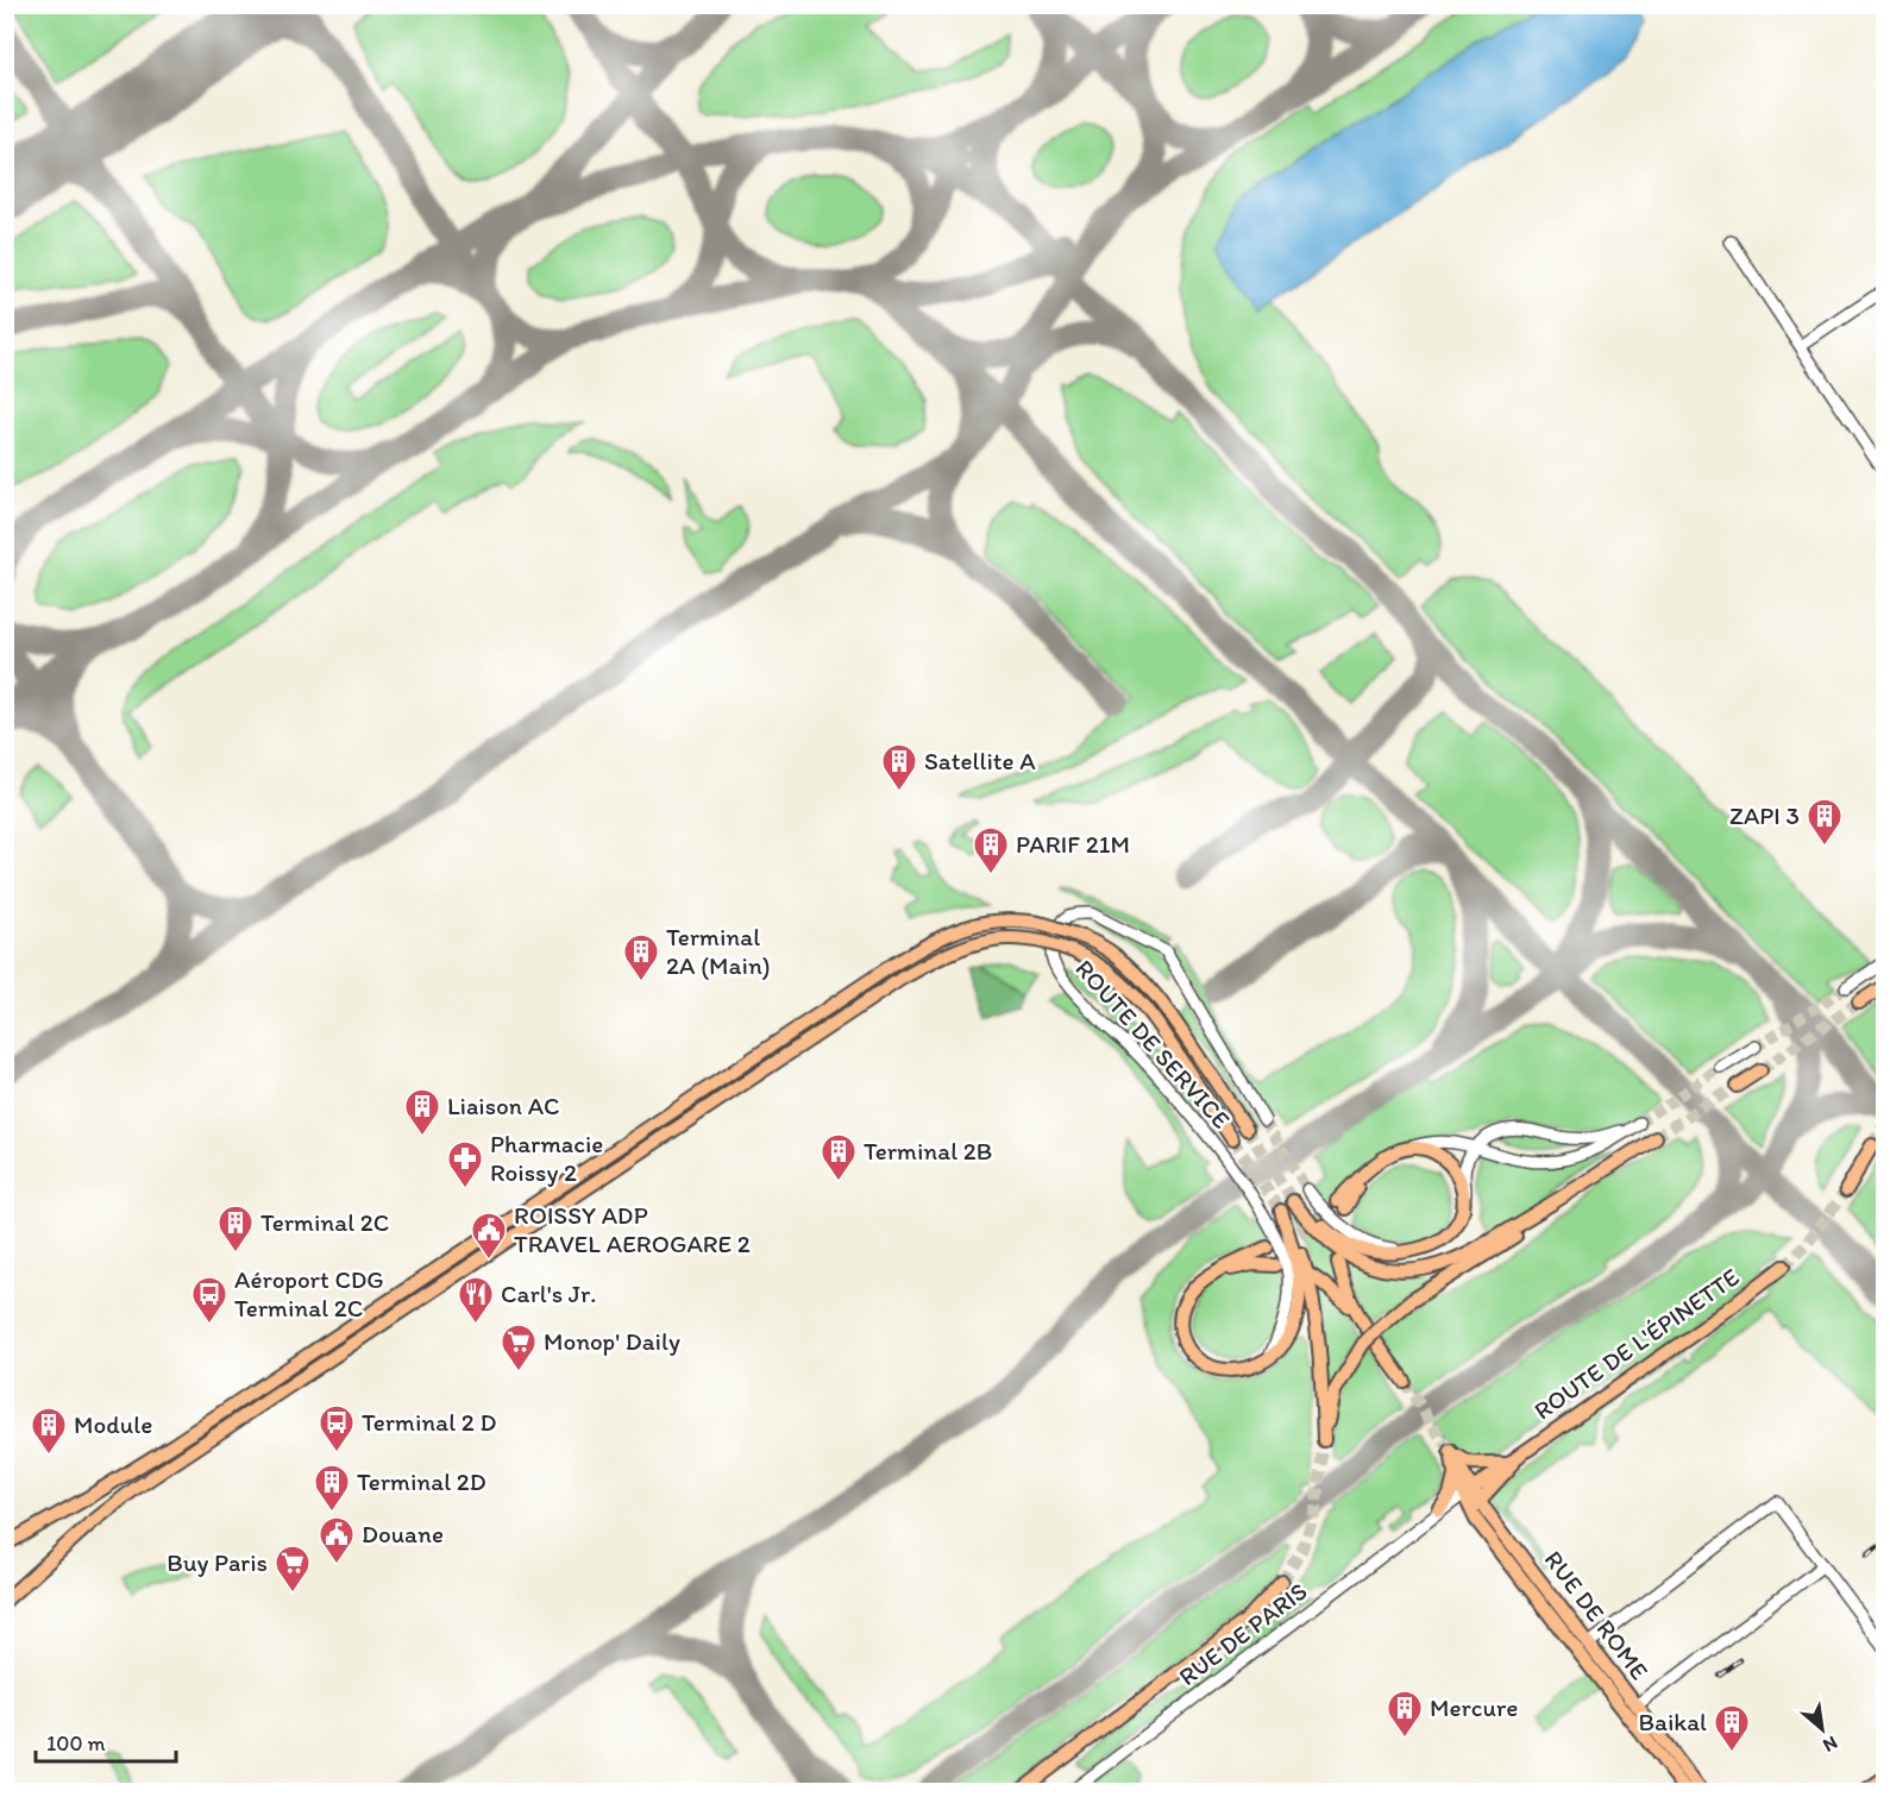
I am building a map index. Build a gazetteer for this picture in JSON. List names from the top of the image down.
{
  "streets": {
    "main road": ["ROUTE DE L'ÉPINETTE", "RUE DE ROME", "RUE DE PARIS"],
    "street": ["ROUTE DE SERVICE"]
  },
  "crossings": [
    ["ROUTE DE L'ÉPINETTE", "RUE DE ROME"],
    ["ROUTE DE L'ÉPINETTE", "RUE DE PARIS"],
    ["RUE DE ROME", "RUE DE PARIS"]
  ],
  "places": {
    "building": [
      "Satellite A",
      "ZAPI 3",
      "PARIF 21M",
      "Terminal 2A (Main)",
      "Liaison AC",
      "Terminal 2B",
      "Terminal 2C",
      "Module",
      "Terminal 2D",
      "Mercure",
      "Baikal"
    ],
    "pharmacy": ["Pharmacie Roissy 2"],
    "public building": ["ROISSY ADP TRAVEL AEROGARE 2", "Douane"],
    "bus stop": ["Aéroport CDG Terminal 2C", "Terminal 2 D"],
    "restaurant": ["Carl's Jr."],
    "supermarket": ["Monop' Daily", "Buy Paris"]
  },
  "scale_bar": "100 m",
  "north": "bottom right"
}
